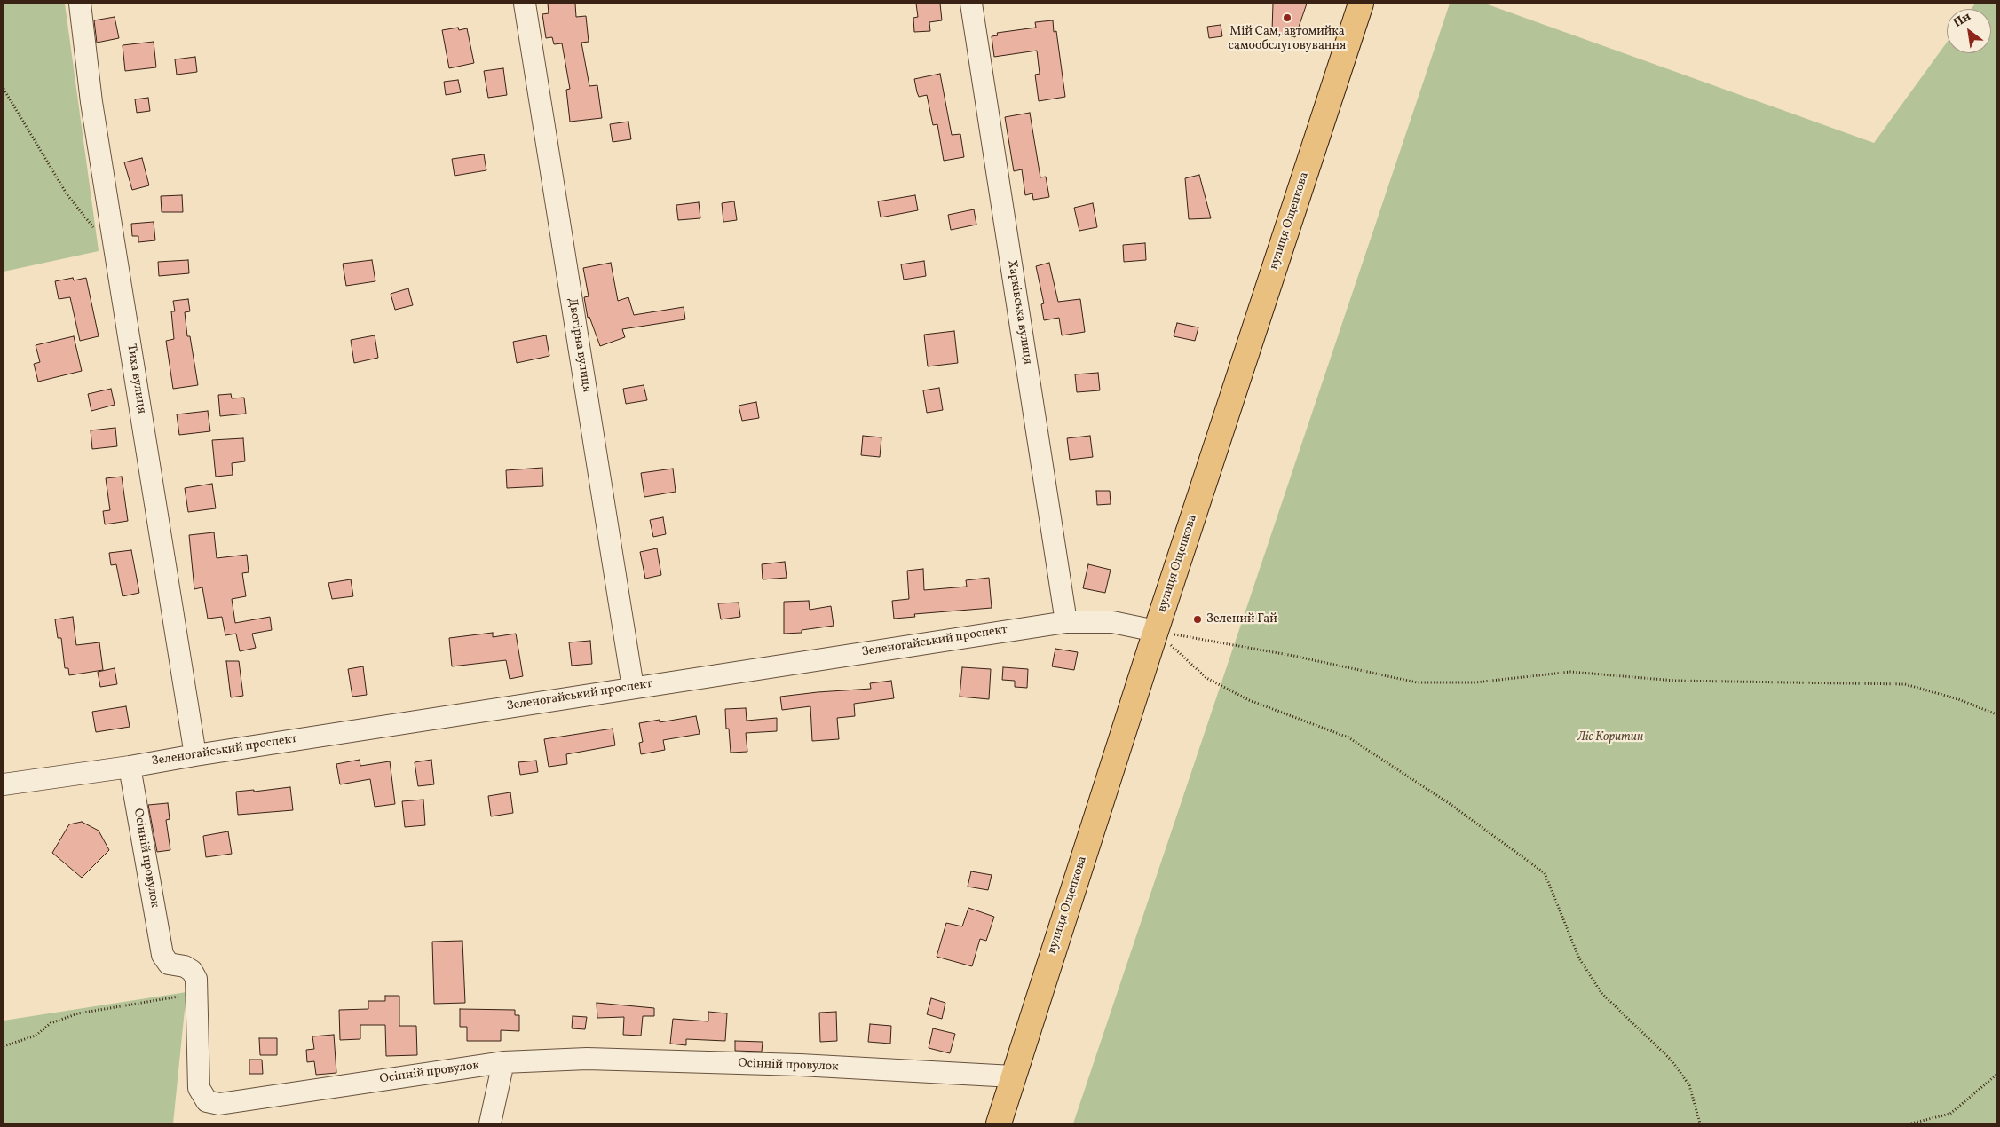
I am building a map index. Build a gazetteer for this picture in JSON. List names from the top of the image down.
{
  "streets": {
    "highway": ["вулиця Ощепкова"],
    "street": [
      "Харківська вулиця",
      "Двогірна вулиця",
      "Тиха вулиця",
      "Зеленогайський проспект",
      "Осінній провулок"
    ]
  },
  "crossings": [
    ["вулиця Ощепкова", "Зеленогайський проспект"],
    ["вулиця Ощепкова", "Осінній провулок"],
    ["Харківська вулиця", "Зеленогайський проспект"],
    ["Двогірна вулиця", "Зеленогайський проспект"],
    ["Тиха вулиця", "Зеленогайський проспект"],
    ["Зеленогайський проспект", "Осінній провулок"]
  ],
  "parks": ["Ліс Коритин"],
  "places": ["Мій Сам, автомийка самообслуговування", "Зелений Гай"],
  "north": "top left"
}
